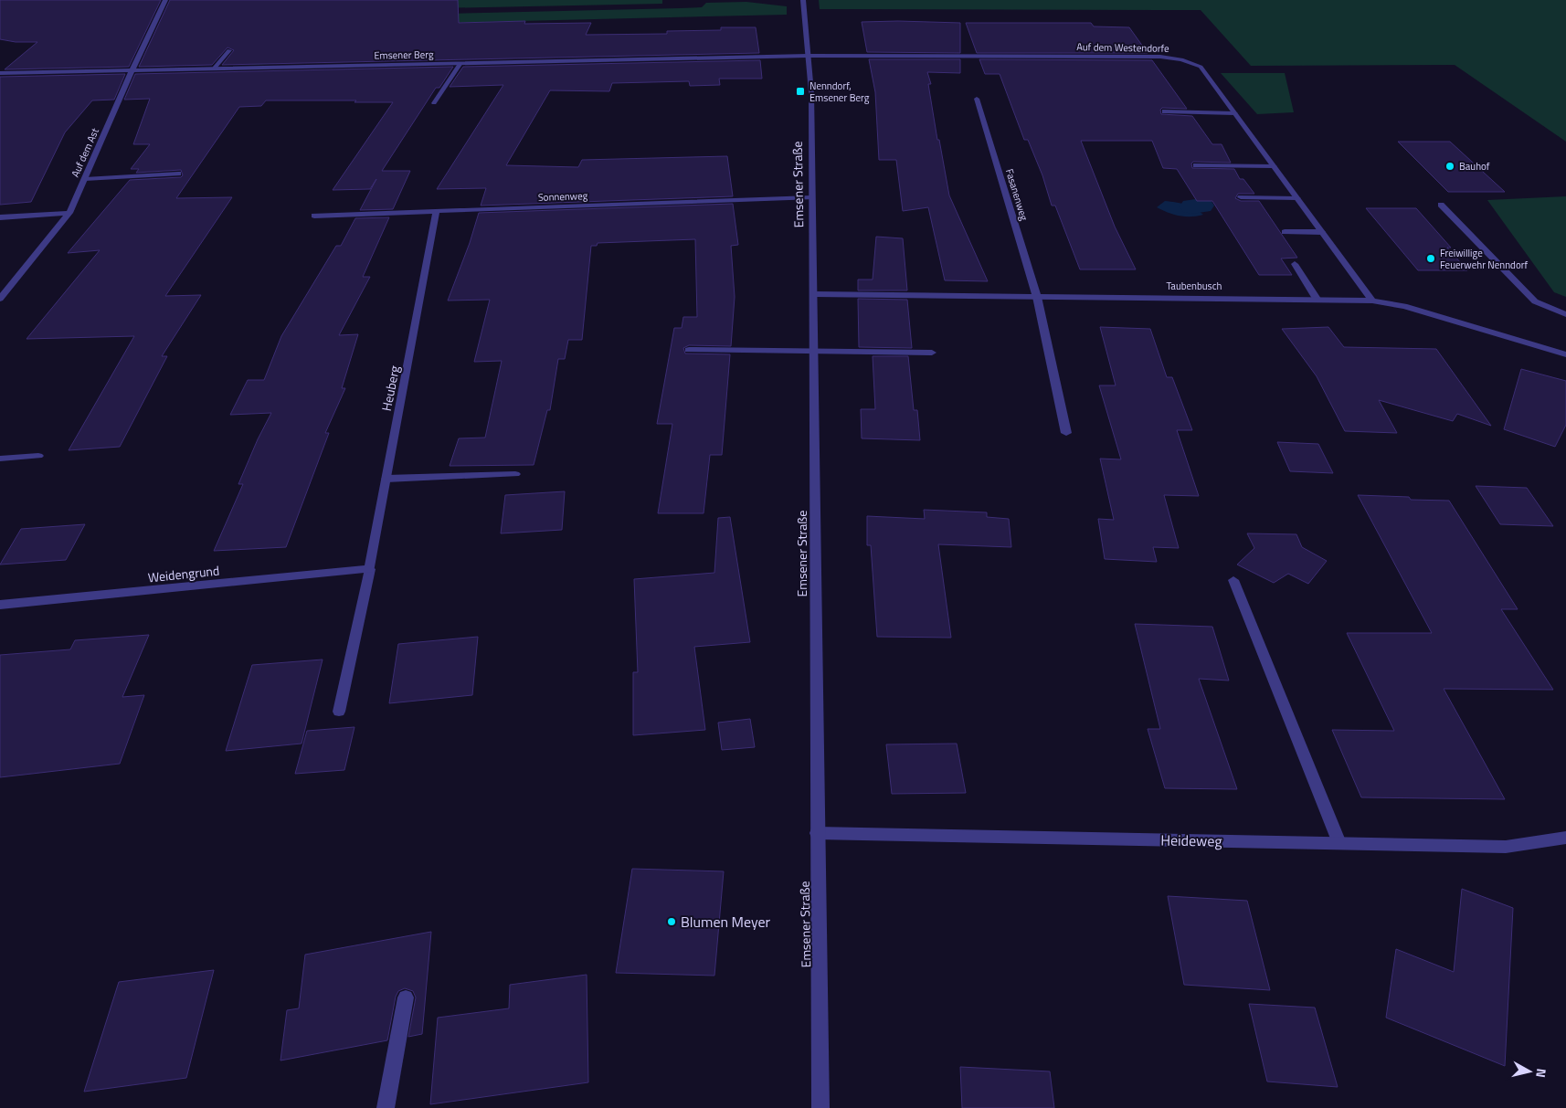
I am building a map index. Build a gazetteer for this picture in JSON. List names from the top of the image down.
{
  "streets": {
    "street": [
      "Auf dem Westendorfe",
      "Emsener Berg",
      "Auf dem Ast",
      "Emsener Straße",
      "Fasanenweg",
      "Sonnenweg",
      "Taubenbusch",
      "Heuberg",
      "Weidengrund",
      "Heideweg"
    ]
  },
  "crossings": [
    ["Auf dem Westendorfe", "Emsener Berg"],
    ["Auf dem Westendorfe", "Emsener Straße"],
    ["Auf dem Westendorfe", "Taubenbusch"],
    ["Emsener Berg", "Auf dem Ast"],
    ["Emsener Berg", "Emsener Straße"],
    ["Emsener Straße", "Sonnenweg"],
    ["Emsener Straße", "Taubenbusch"],
    ["Emsener Straße", "Heideweg"],
    ["Fasanenweg", "Taubenbusch"],
    ["Sonnenweg", "Heuberg"],
    ["Heuberg", "Weidengrund"]
  ],
  "places": {
    "transit": ["Nenndorf, Emsener Berg"],
    "other": ["Bauhof", "Freiwillige Feuerwehr Nenndorf", "Blumen Meyer"]
  },
  "north": "right"
}
